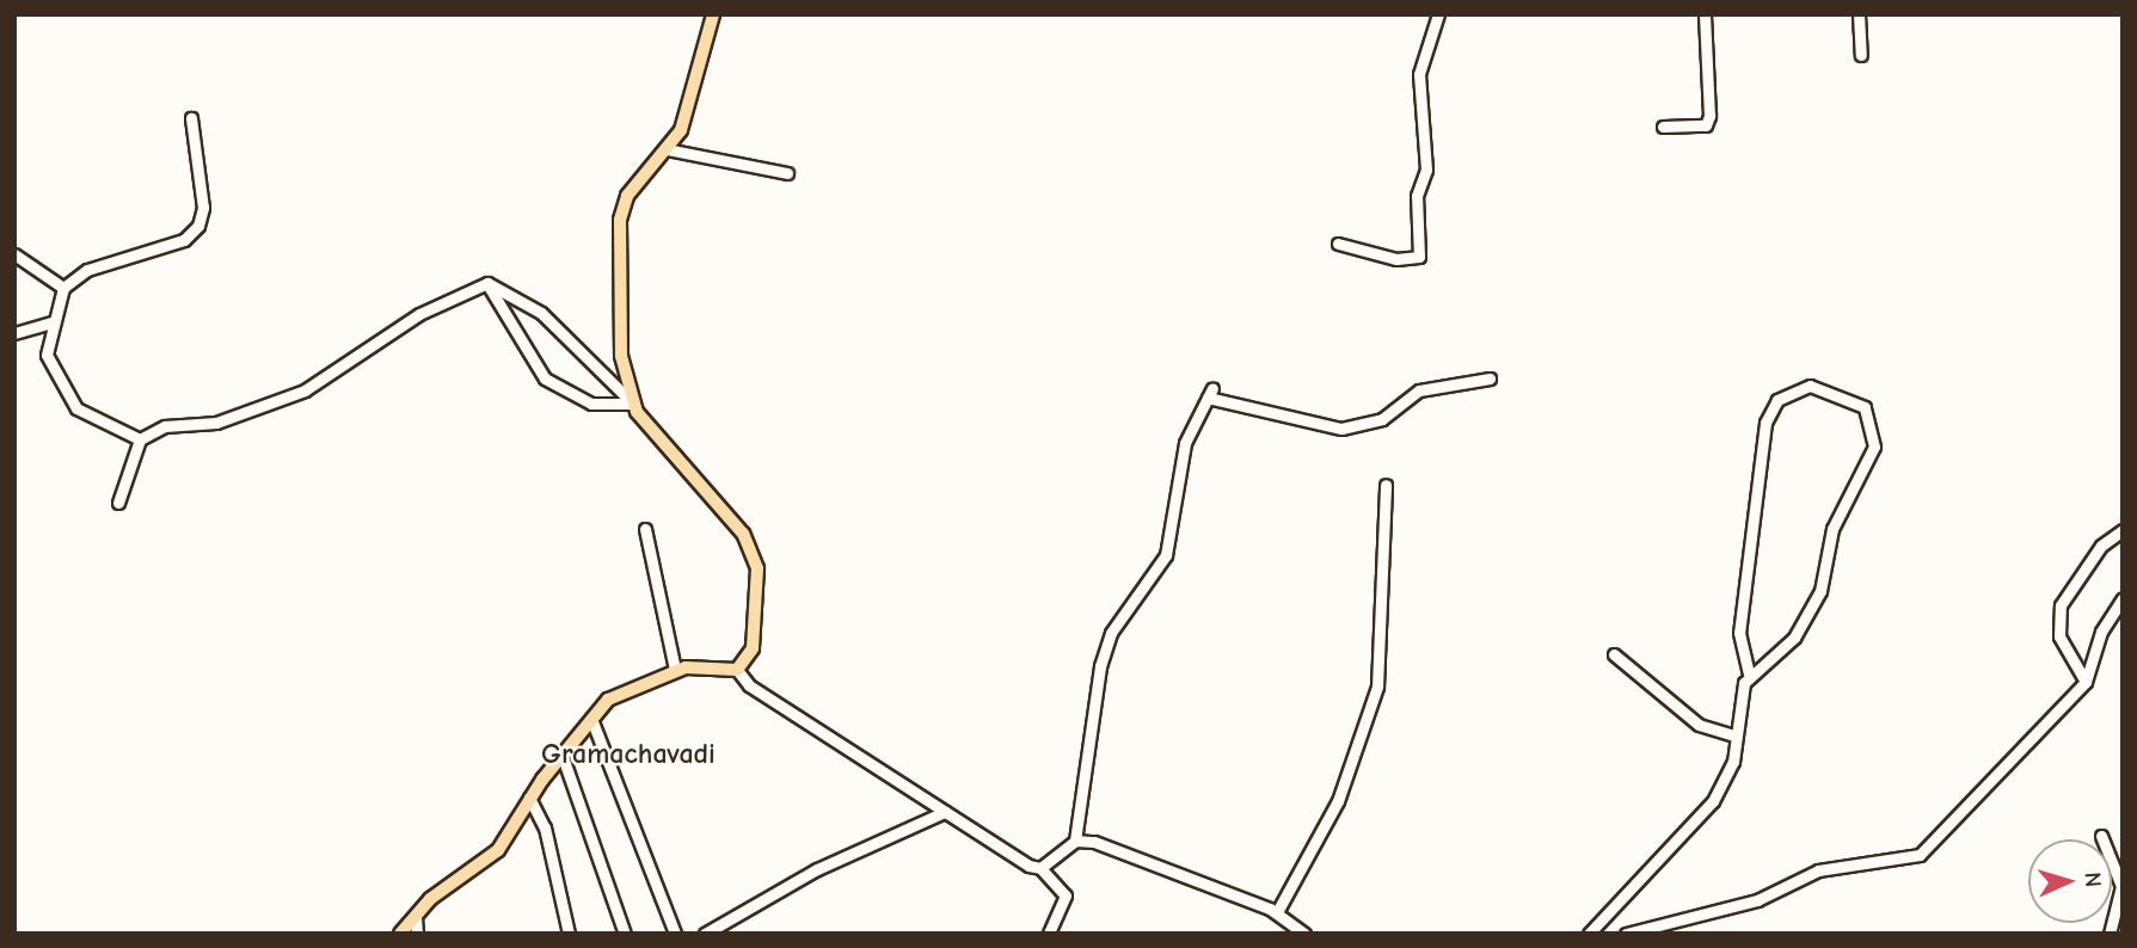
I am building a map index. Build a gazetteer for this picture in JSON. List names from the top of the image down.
{
  "districts": ["Gramachavadi"],
  "north": "right"
}
